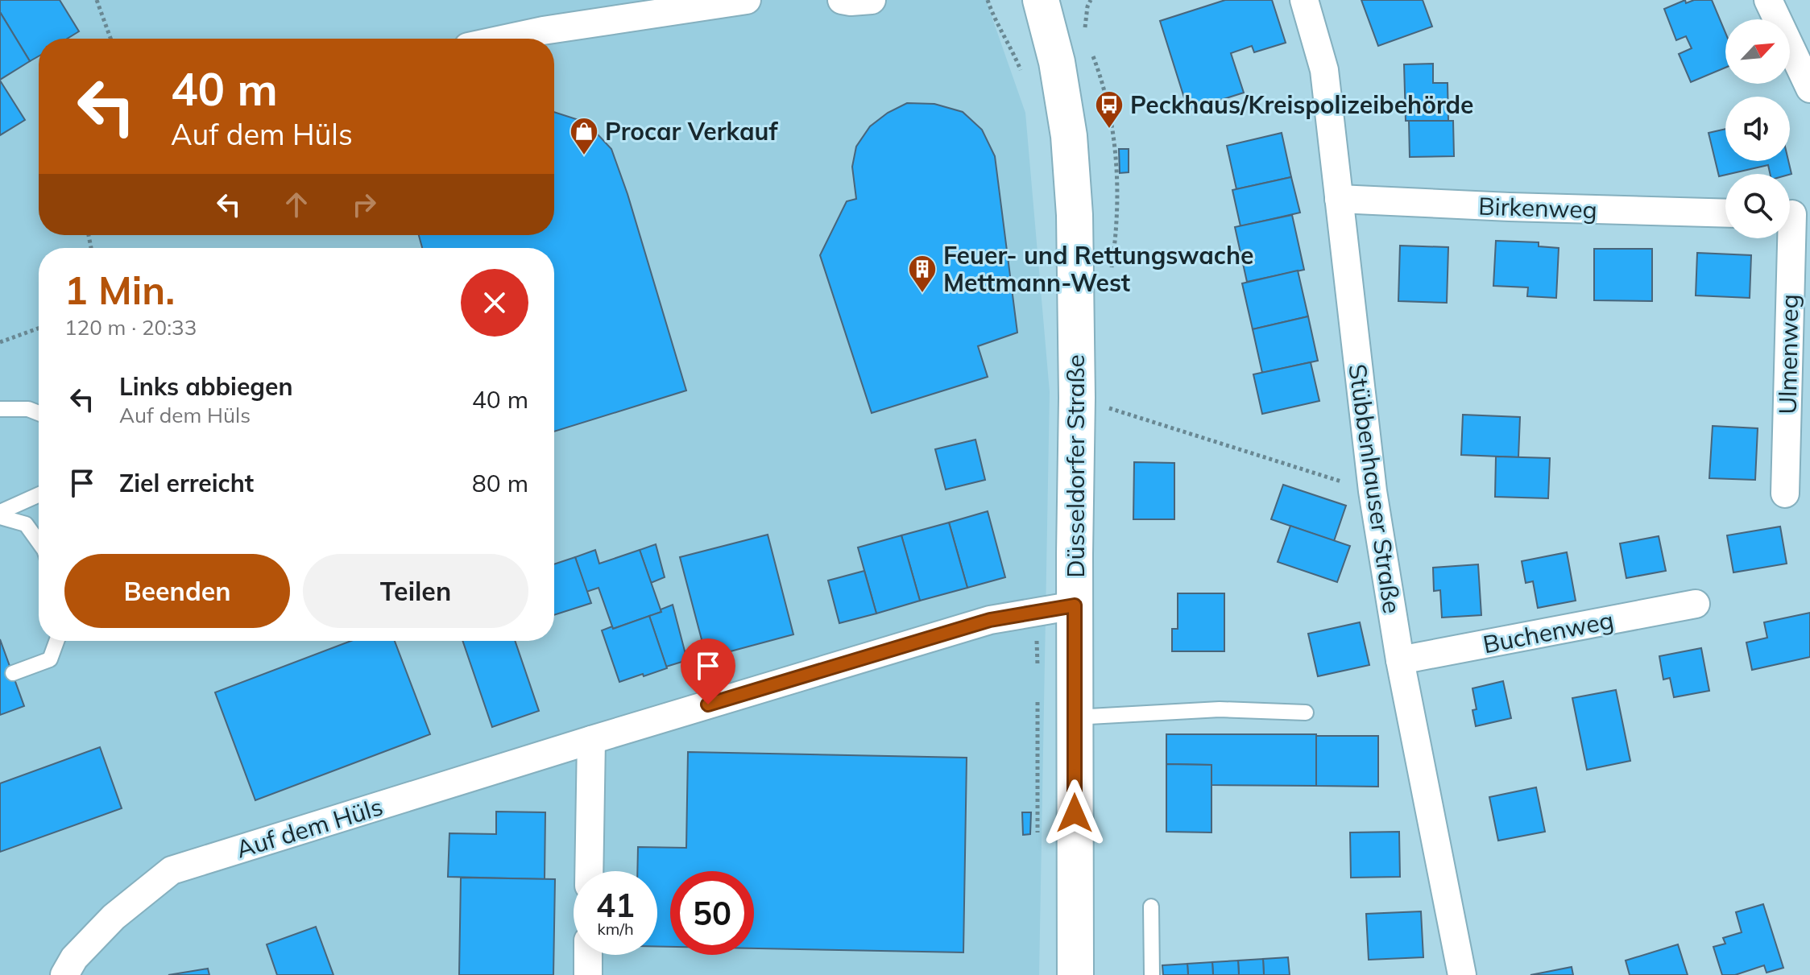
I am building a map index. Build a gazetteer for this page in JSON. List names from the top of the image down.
{
  "streets": {
    "main road": ["Düsseldorfer Straße"],
    "street": [
      "Birkenweg",
      "Ulmenweg",
      "Stübbenhauser Straße",
      "Buchenweg",
      "Auf dem Hüls"
    ]
  },
  "crossings": [
    ["Birkenweg", "Stübbenhauser Straße"],
    ["Düsseldorfer Straße", "Auf dem Hüls"],
    ["Stübbenhauser Straße", "Buchenweg"]
  ],
  "places": {
    "bus stop": ["Peckhaus/Kreispolizeibehörde"],
    "shop": ["Procar Verkauf"],
    "building": ["Feuer- und Rettungswache Mettmann-West"]
  },
  "north": "top right",
  "page": {
    "turn": ["40 m", "Auf dem Hüls"],
    "heading": ["1 Min.", "120 m · 20:33"],
    "list": [
      {
        "name": "Links abbiegen",
        "note": "Auf dem Hüls",
        "value": "40 m"
      },
      {
        "name": "Ziel erreicht",
        "value": "80 m"
      }
    ],
    "buttons": ["Beenden", "Teilen"],
    "speed": "41 km/h",
    "limit": "50"
  }
}
